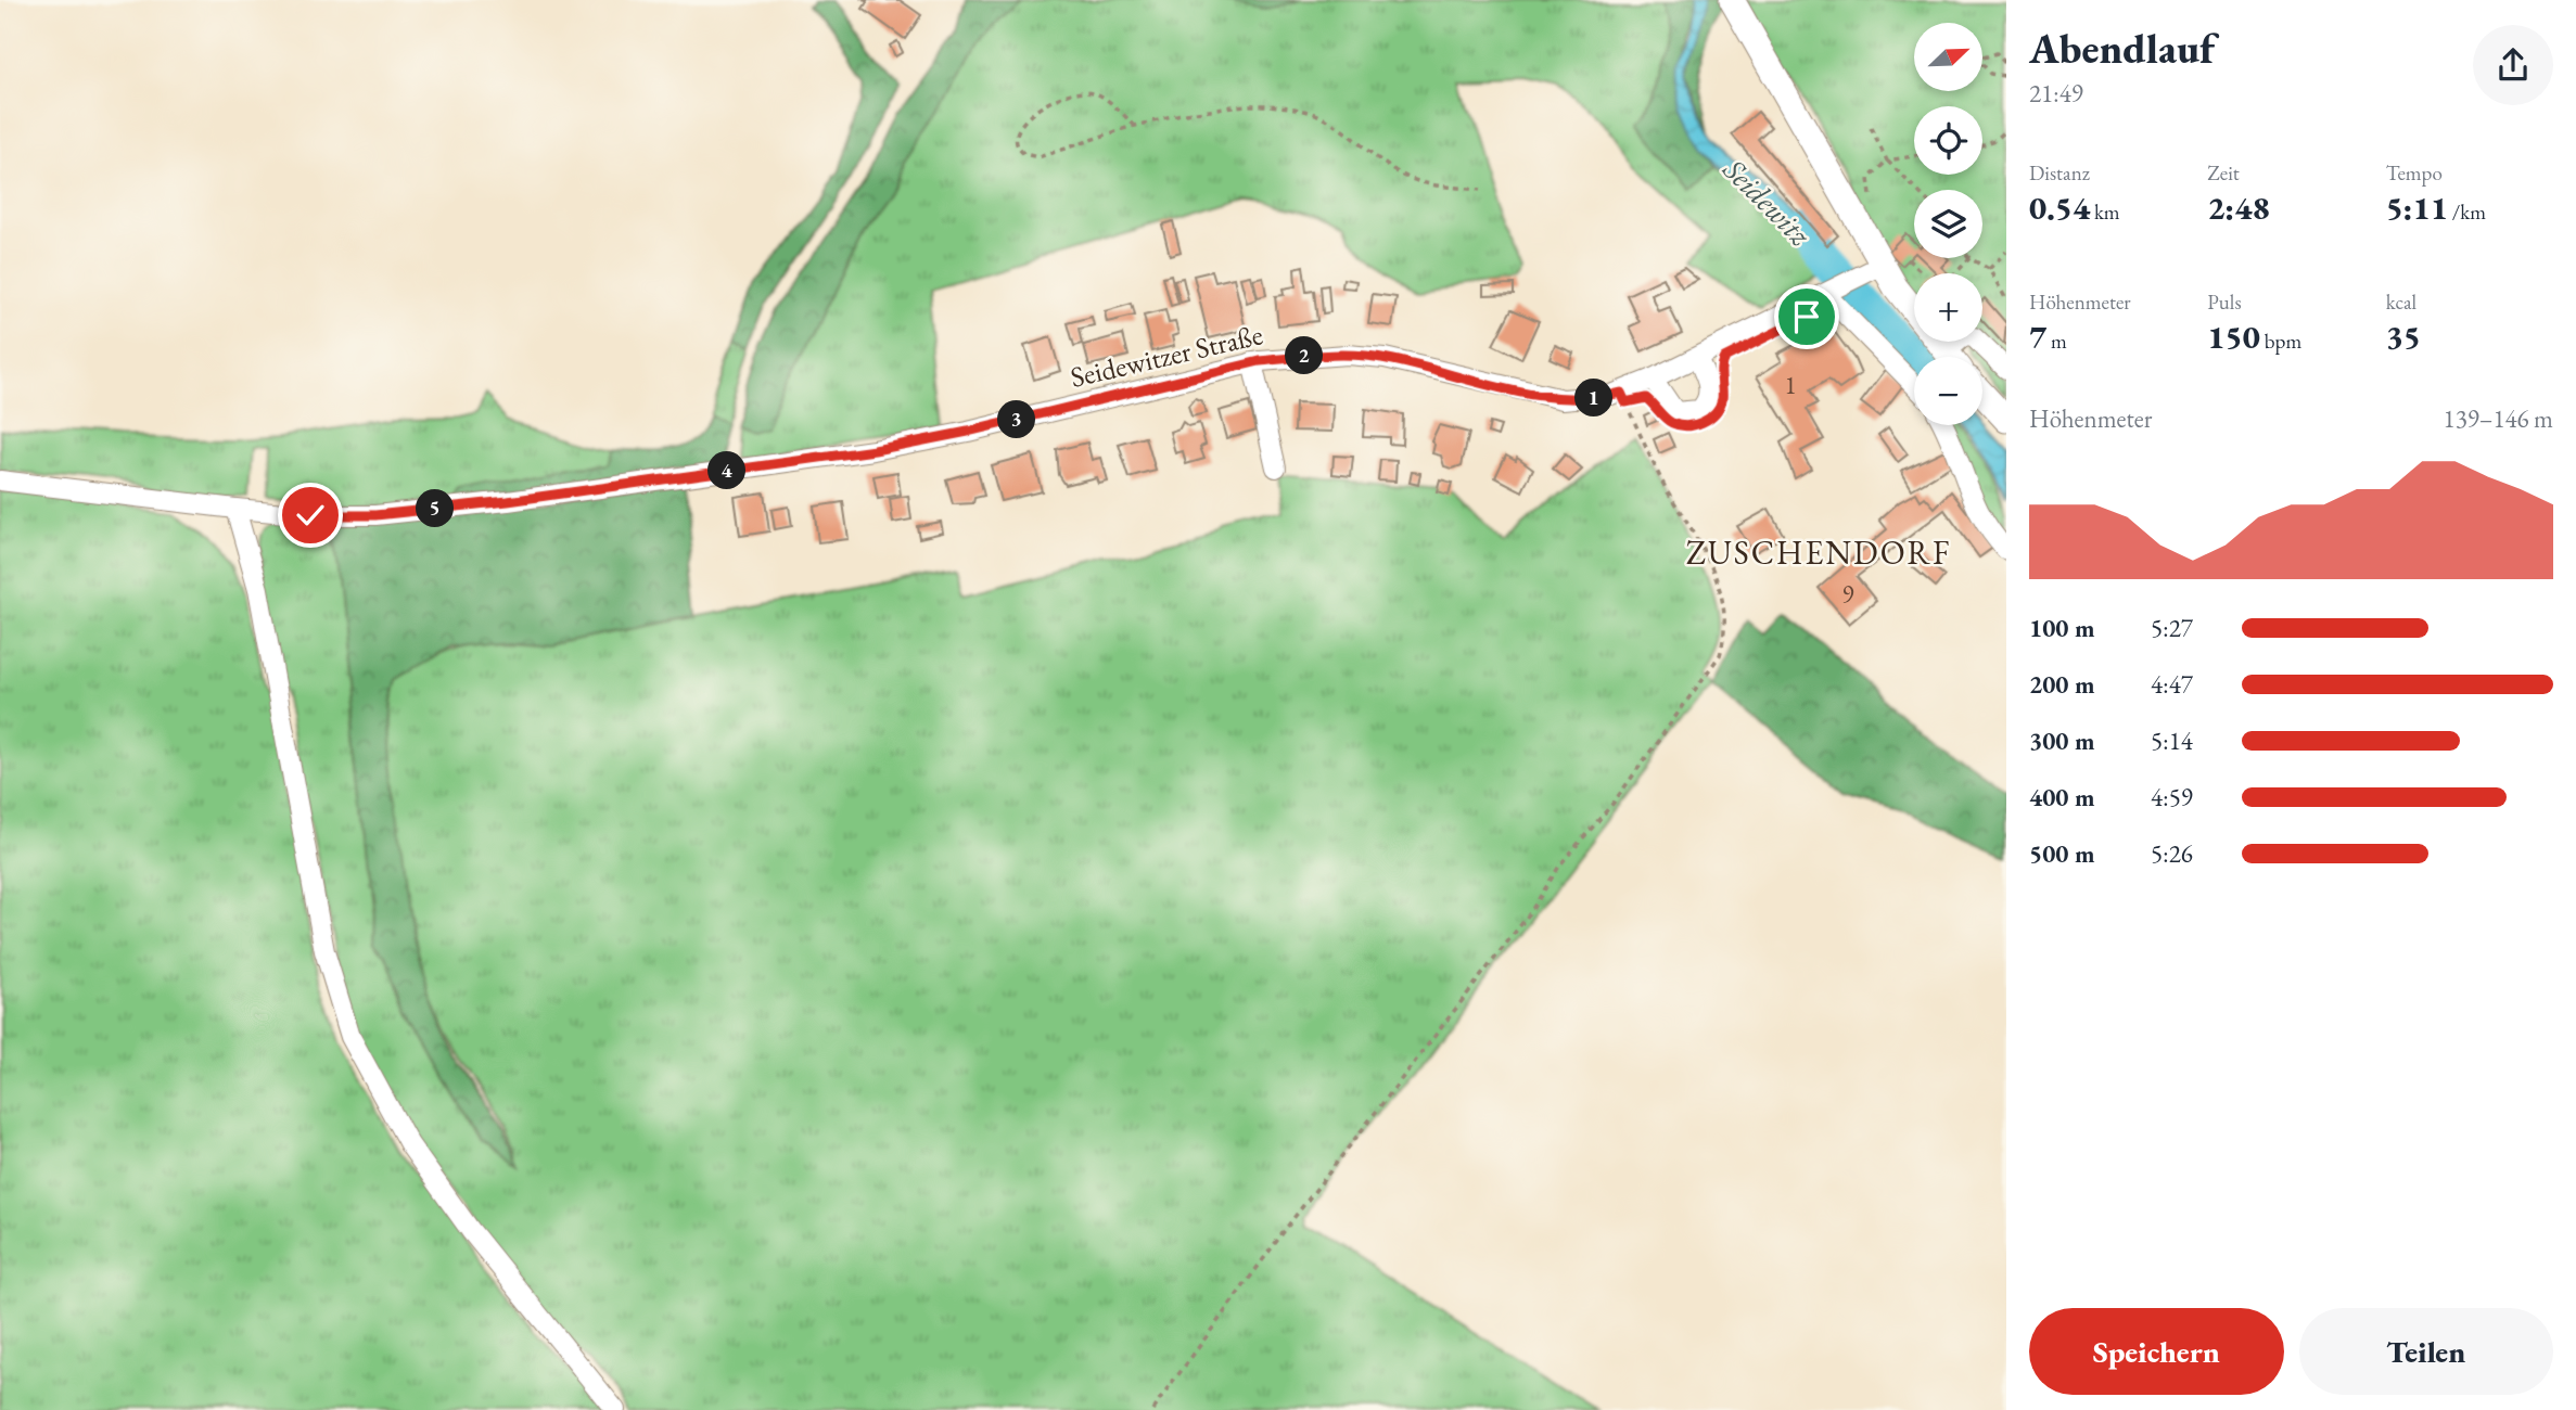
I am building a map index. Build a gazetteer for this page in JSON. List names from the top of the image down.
{
  "streets": {
    "street": ["Seidewitzer Straße"]
  },
  "districts": ["ZUSCHENDORF"],
  "water": ["Seidewitz"],
  "house_numbers": ["1", "9"],
  "north": "top right",
  "page": {
    "heading": ["Abendlauf", "21:49"],
    "map_buttons": ["+", "−"],
    "stats": [
      ["Distanz", "0.54 km"],
      ["Zeit", "2:48"],
      ["Tempo", "5:11 /km"],
      ["Höhenmeter", "7 m"],
      ["Puls", "150 bpm"],
      ["kcal", "35"]
    ],
    "pins": [
      "2",
      "1",
      "3",
      "4",
      "5"
    ],
    "chart": ["Höhenmeter", "139–146 m"],
    "list": [
      {
        "name": "100 m",
        "note": "5:27"
      },
      {
        "name": "200 m",
        "note": "4:47"
      },
      {
        "name": "300 m",
        "note": "5:14"
      },
      {
        "name": "400 m",
        "note": "4:59"
      },
      {
        "name": "500 m",
        "note": "5:26"
      }
    ],
    "buttons": ["Speichern", "Teilen"]
  }
}
